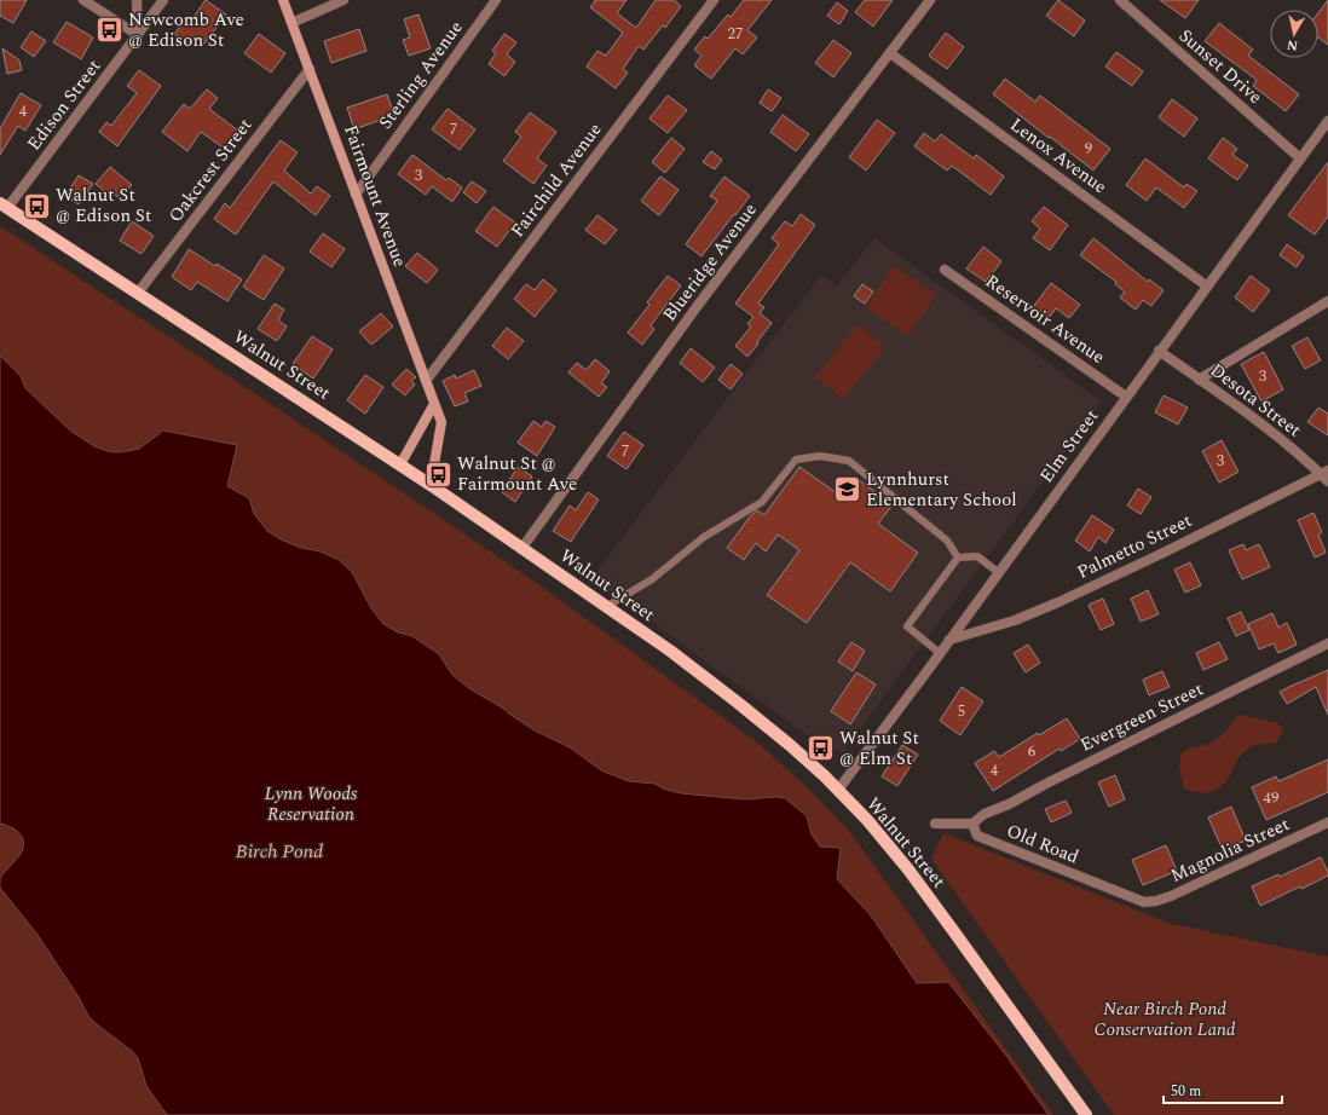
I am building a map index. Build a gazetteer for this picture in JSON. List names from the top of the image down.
{
  "streets": {
    "main road": ["Walnut Street"],
    "street": [
      "Sunset Drive",
      "Sterling Avenue",
      "Edison Street",
      "Lenox Avenue",
      "Oakcrest Street",
      "Fairchild Avenue",
      "Fairmount Avenue",
      "Blueridge Avenue",
      "Reservoir Avenue",
      "Desota Street",
      "Elm Street",
      "Palmetto Street",
      "Evergreen Street",
      "Old Road",
      "Magnolia Street"
    ]
  },
  "crossings": [
    ["Sunset Drive", "Elm Street"],
    ["Sterling Avenue", "Fairmount Avenue"],
    ["Edison Street", "Walnut Street"],
    ["Lenox Avenue", "Blueridge Avenue"],
    ["Lenox Avenue", "Elm Street"],
    ["Oakcrest Street", "Fairmount Avenue"],
    ["Oakcrest Street", "Walnut Street"],
    ["Fairchild Avenue", "Fairmount Avenue"],
    ["Fairmount Avenue", "Walnut Street"],
    ["Blueridge Avenue", "Walnut Street"],
    ["Reservoir Avenue", "Elm Street"],
    ["Walnut Street", "Elm Street"],
    ["Desota Street", "Elm Street"],
    ["Desota Street", "Palmetto Street"],
    ["Elm Street", "Palmetto Street"],
    ["Evergreen Street", "Old Road"],
    ["Old Road", "Magnolia Street"]
  ],
  "water": ["Birch Pond"],
  "parks": ["Lynn Woods Reservation", "Near Birch Pond Conservation Land"],
  "places": {
    "bus stop": [
      "Newcomb Ave @ Edison St",
      "Walnut St @ Edison St",
      "Walnut St @ Fairmount Ave",
      "Walnut St @ Elm St"
    ],
    "school or university": ["Lynnhurst Elementary School"]
  },
  "house_numbers": [
    "27",
    "4",
    "7",
    "9",
    "3",
    "3",
    "7",
    "3",
    "5",
    "6",
    "4",
    "49"
  ],
  "scale_bar": "50 m",
  "north": "bottom"
}
